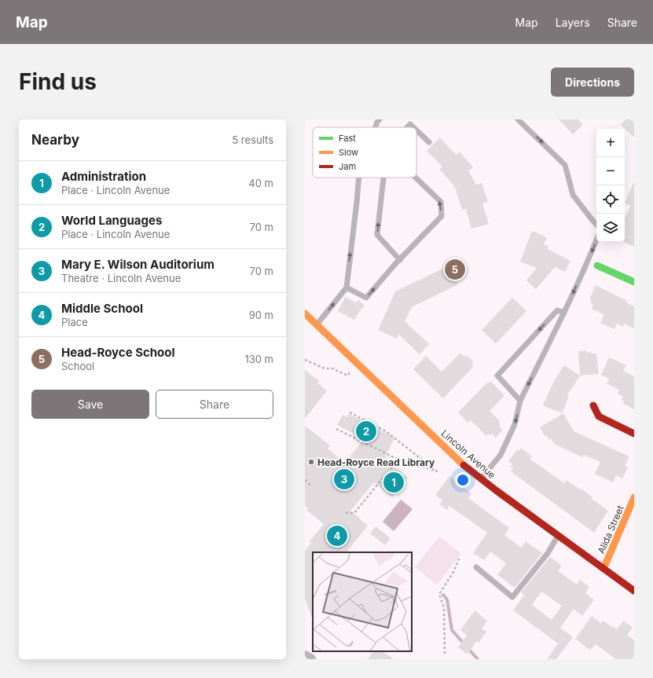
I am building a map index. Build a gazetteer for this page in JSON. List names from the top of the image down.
{
  "streets": {
    "main road": ["Lincoln Avenue", "Alida Street"]
  },
  "crossings": [
    ["Lincoln Avenue", "Alida Street"]
  ],
  "places": ["Head-Royce Read Library"],
  "legend": ["Fast", "Slow", "Jam"],
  "page": {
    "header": "Map",
    "nav": ["Map", "Layers", "Share"],
    "buttons": [
      "Directions",
      ["Save", "Share"]
    ],
    "title": "Find us",
    "heading": ["Nearby", "5 results"],
    "map_buttons": ["+", "−"],
    "list": [
      {
        "mark": "1",
        "name": "Administration",
        "note": "Place · Lincoln Avenue",
        "value": "40 m"
      },
      {
        "mark": "2",
        "name": "World Languages",
        "note": "Place · Lincoln Avenue",
        "value": "70 m"
      },
      {
        "mark": "3",
        "name": "Mary E. Wilson Auditorium",
        "note": "Theatre · Lincoln Avenue",
        "value": "70 m"
      },
      {
        "mark": "4",
        "name": "Middle School",
        "note": "Place",
        "value": "90 m"
      },
      {
        "mark": "5",
        "name": "Head-Royce School",
        "note": "School",
        "value": "130 m"
      }
    ],
    "pins": [
      "5",
      "2",
      "3",
      "1",
      "4"
    ]
  }
}
